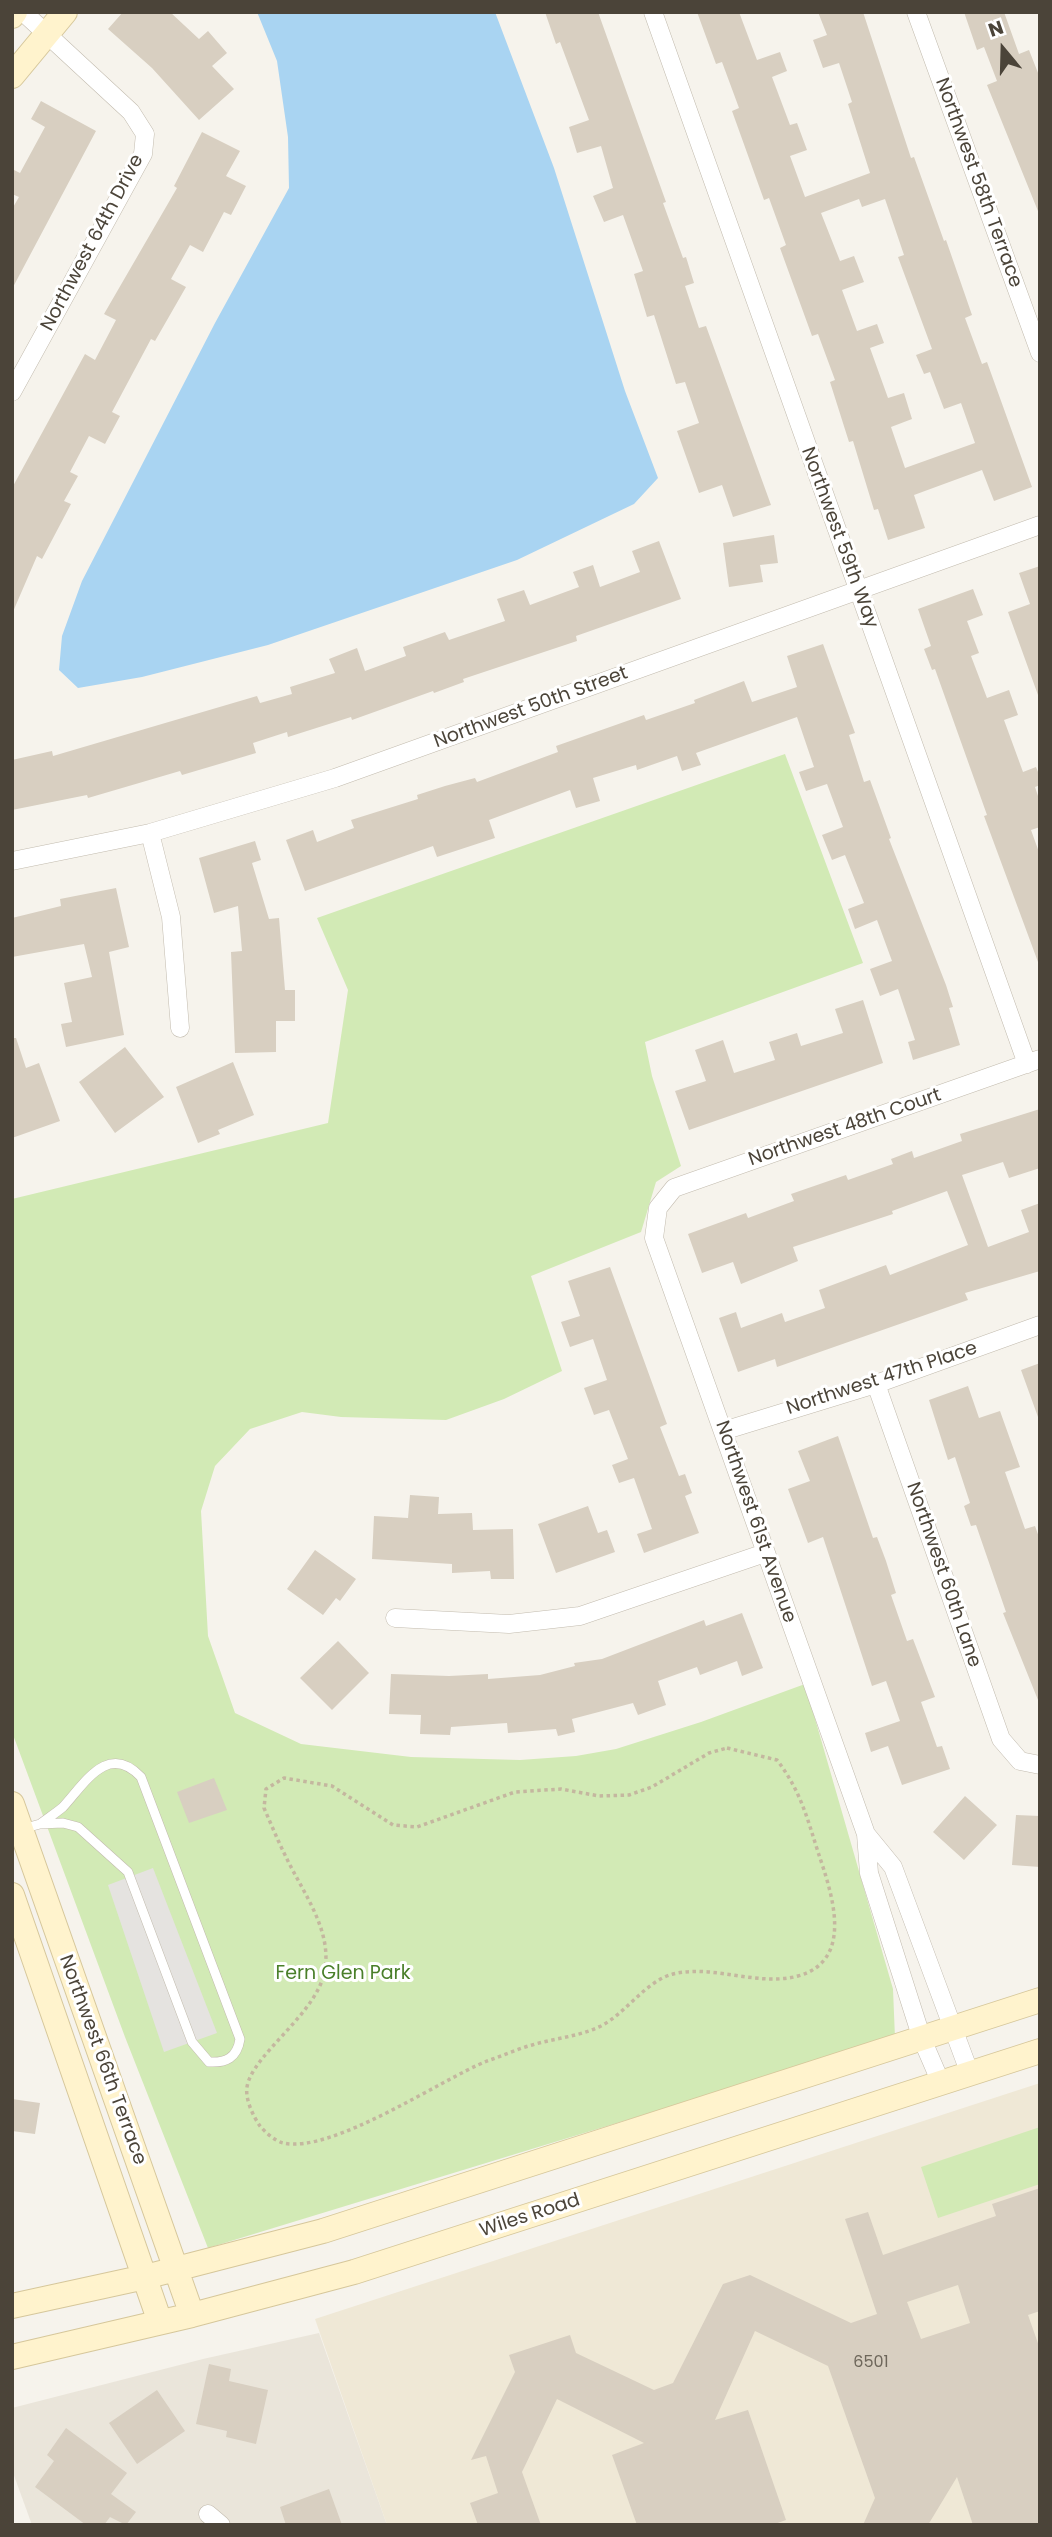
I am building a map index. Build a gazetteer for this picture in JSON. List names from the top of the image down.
{
  "streets": {
    "main road": ["Northwest 66th Terrace", "Wiles Road"],
    "street": [
      "Northwest 58th Terrace",
      "Northwest 64th Drive",
      "Northwest 59th Way",
      "Northwest 50th Street",
      "Northwest 48th Court",
      "Northwest 47th Place",
      "Northwest 61st Avenue",
      "Northwest 60th Lane"
    ]
  },
  "crossings": [
    ["Northwest 59th Way", "Northwest 50th Street"],
    ["Northwest 59th Way", "Northwest 48th Court"],
    ["Northwest 48th Court", "Northwest 61st Avenue"],
    ["Northwest 47th Place", "Northwest 61st Avenue"],
    ["Northwest 47th Place", "Northwest 60th Lane"],
    ["Northwest 61st Avenue", "Wiles Road"],
    ["Northwest 66th Terrace", "Wiles Road"]
  ],
  "parks": ["Fern Glen Park"],
  "house_numbers": ["6501"],
  "north": "top"
}
